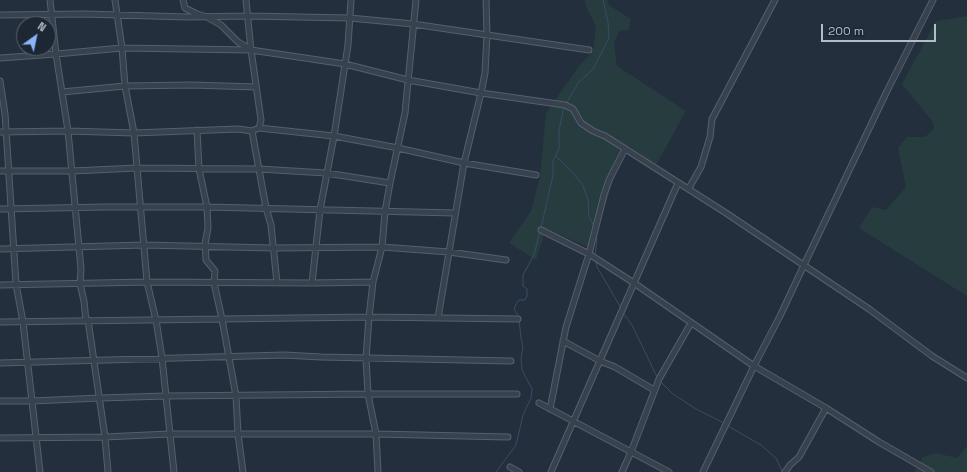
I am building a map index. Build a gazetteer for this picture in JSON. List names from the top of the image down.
{
  "scale_bar": "200 m",
  "north": "top right"
}
